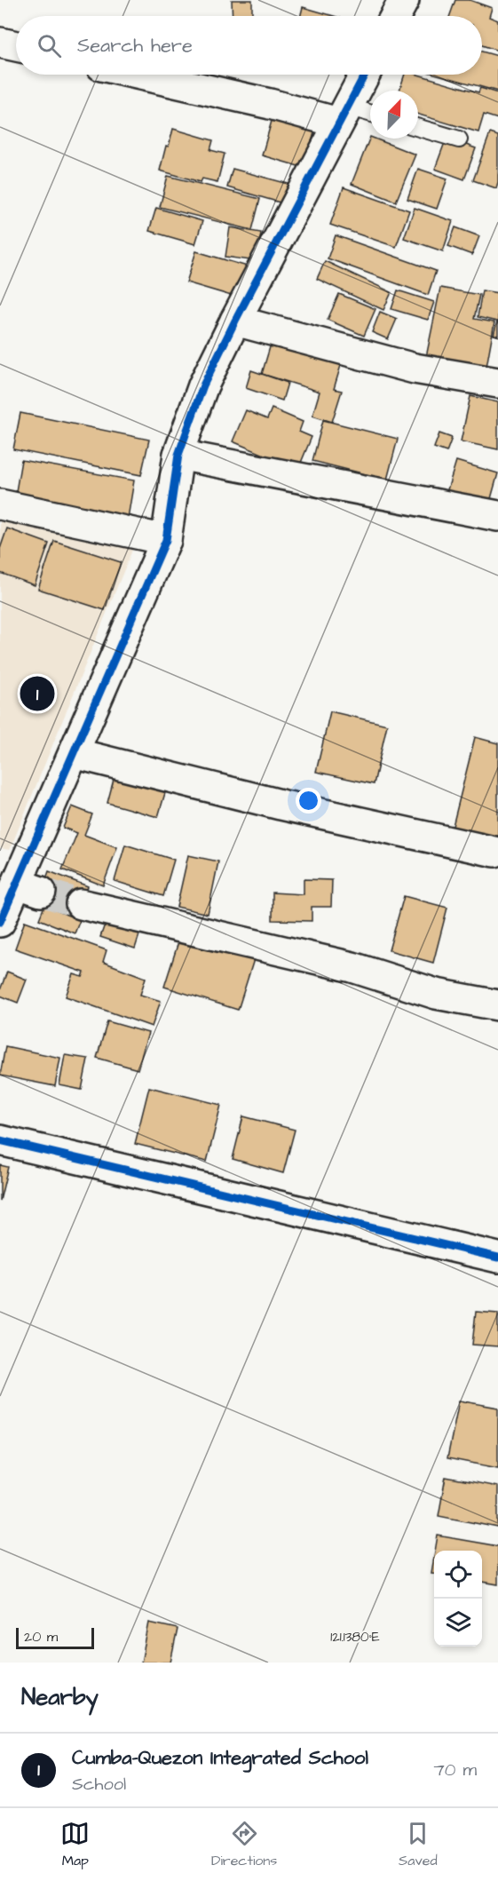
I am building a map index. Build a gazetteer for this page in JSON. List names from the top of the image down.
{
  "scale_bar": "20 m",
  "north": "top right",
  "page": {
    "search": "Search here",
    "pins": "1",
    "scale": "20 m",
    "heading": "Nearby",
    "list": [
      {
        "mark": "1",
        "name": "Cumba-Quezon Integrated School",
        "note": "School",
        "value": "70 m"
      }
    ],
    "nav": ["Map", "Directions", "Saved"]
  },
  "coordinates": ["121.1380°E"]
}
